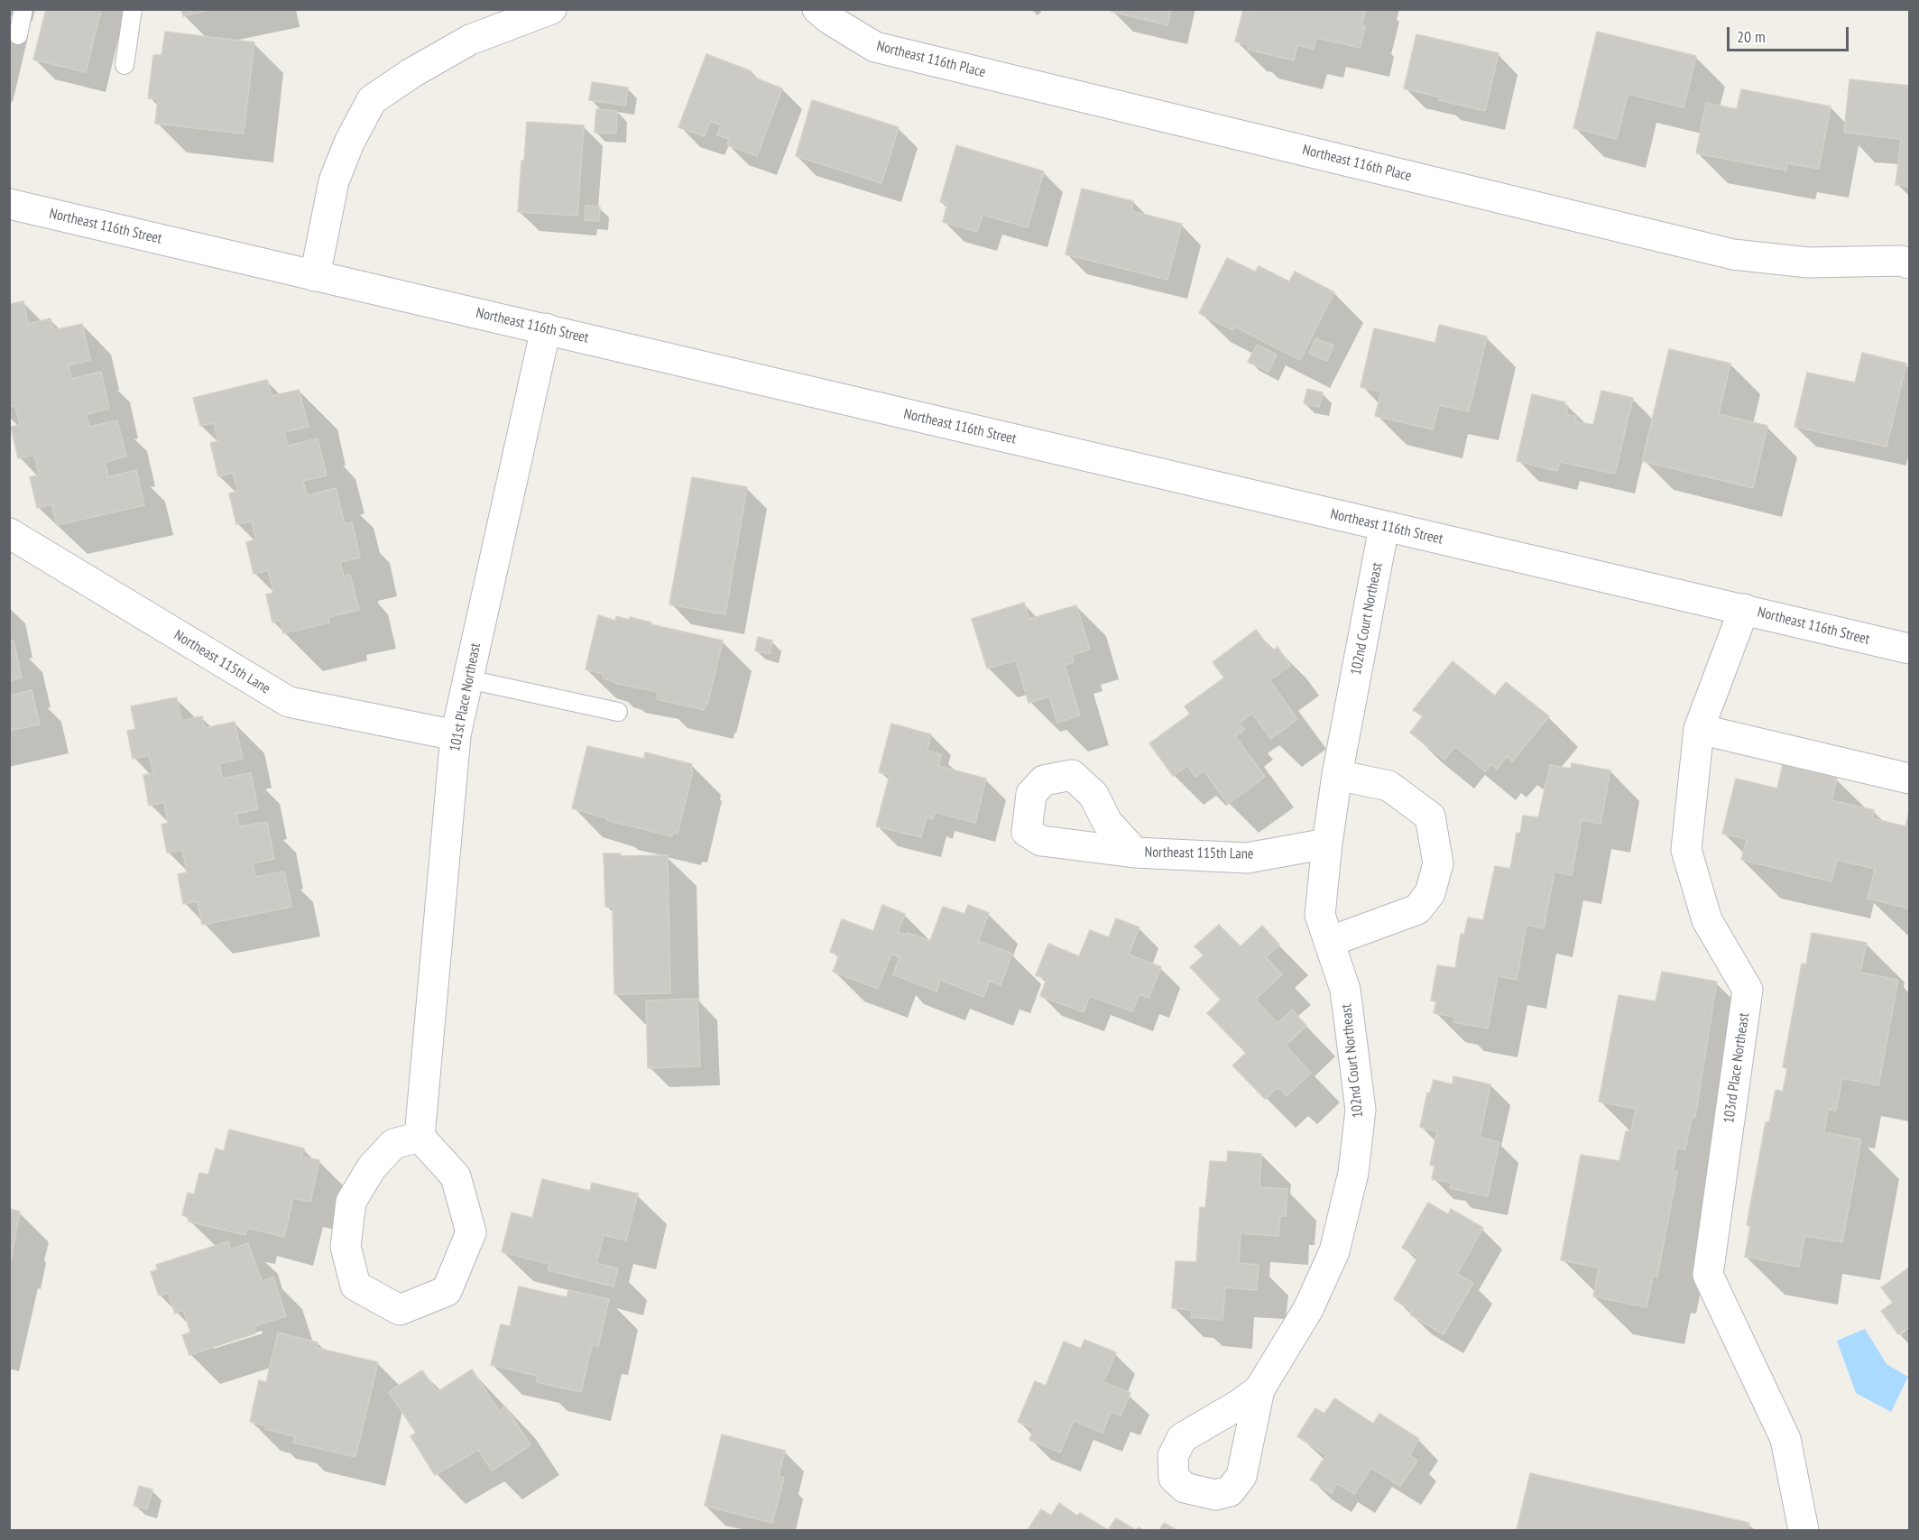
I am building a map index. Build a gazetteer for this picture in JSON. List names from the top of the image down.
{
  "streets": {
    "street": [
      "Northeast 116th Place",
      "Northeast 116th Street",
      "102nd Court Northeast",
      "Northeast 115th Lane",
      "101st Place Northeast",
      "103rd Place Northeast"
    ]
  },
  "crossings": [
    ["Northeast 116th Street", "102nd Court Northeast"],
    ["Northeast 116th Street", "101st Place Northeast"],
    ["Northeast 116th Street", "103rd Place Northeast"],
    ["102nd Court Northeast", "Northeast 115th Lane"],
    ["Northeast 115th Lane", "101st Place Northeast"]
  ],
  "scale_bar": "20 m"
}
